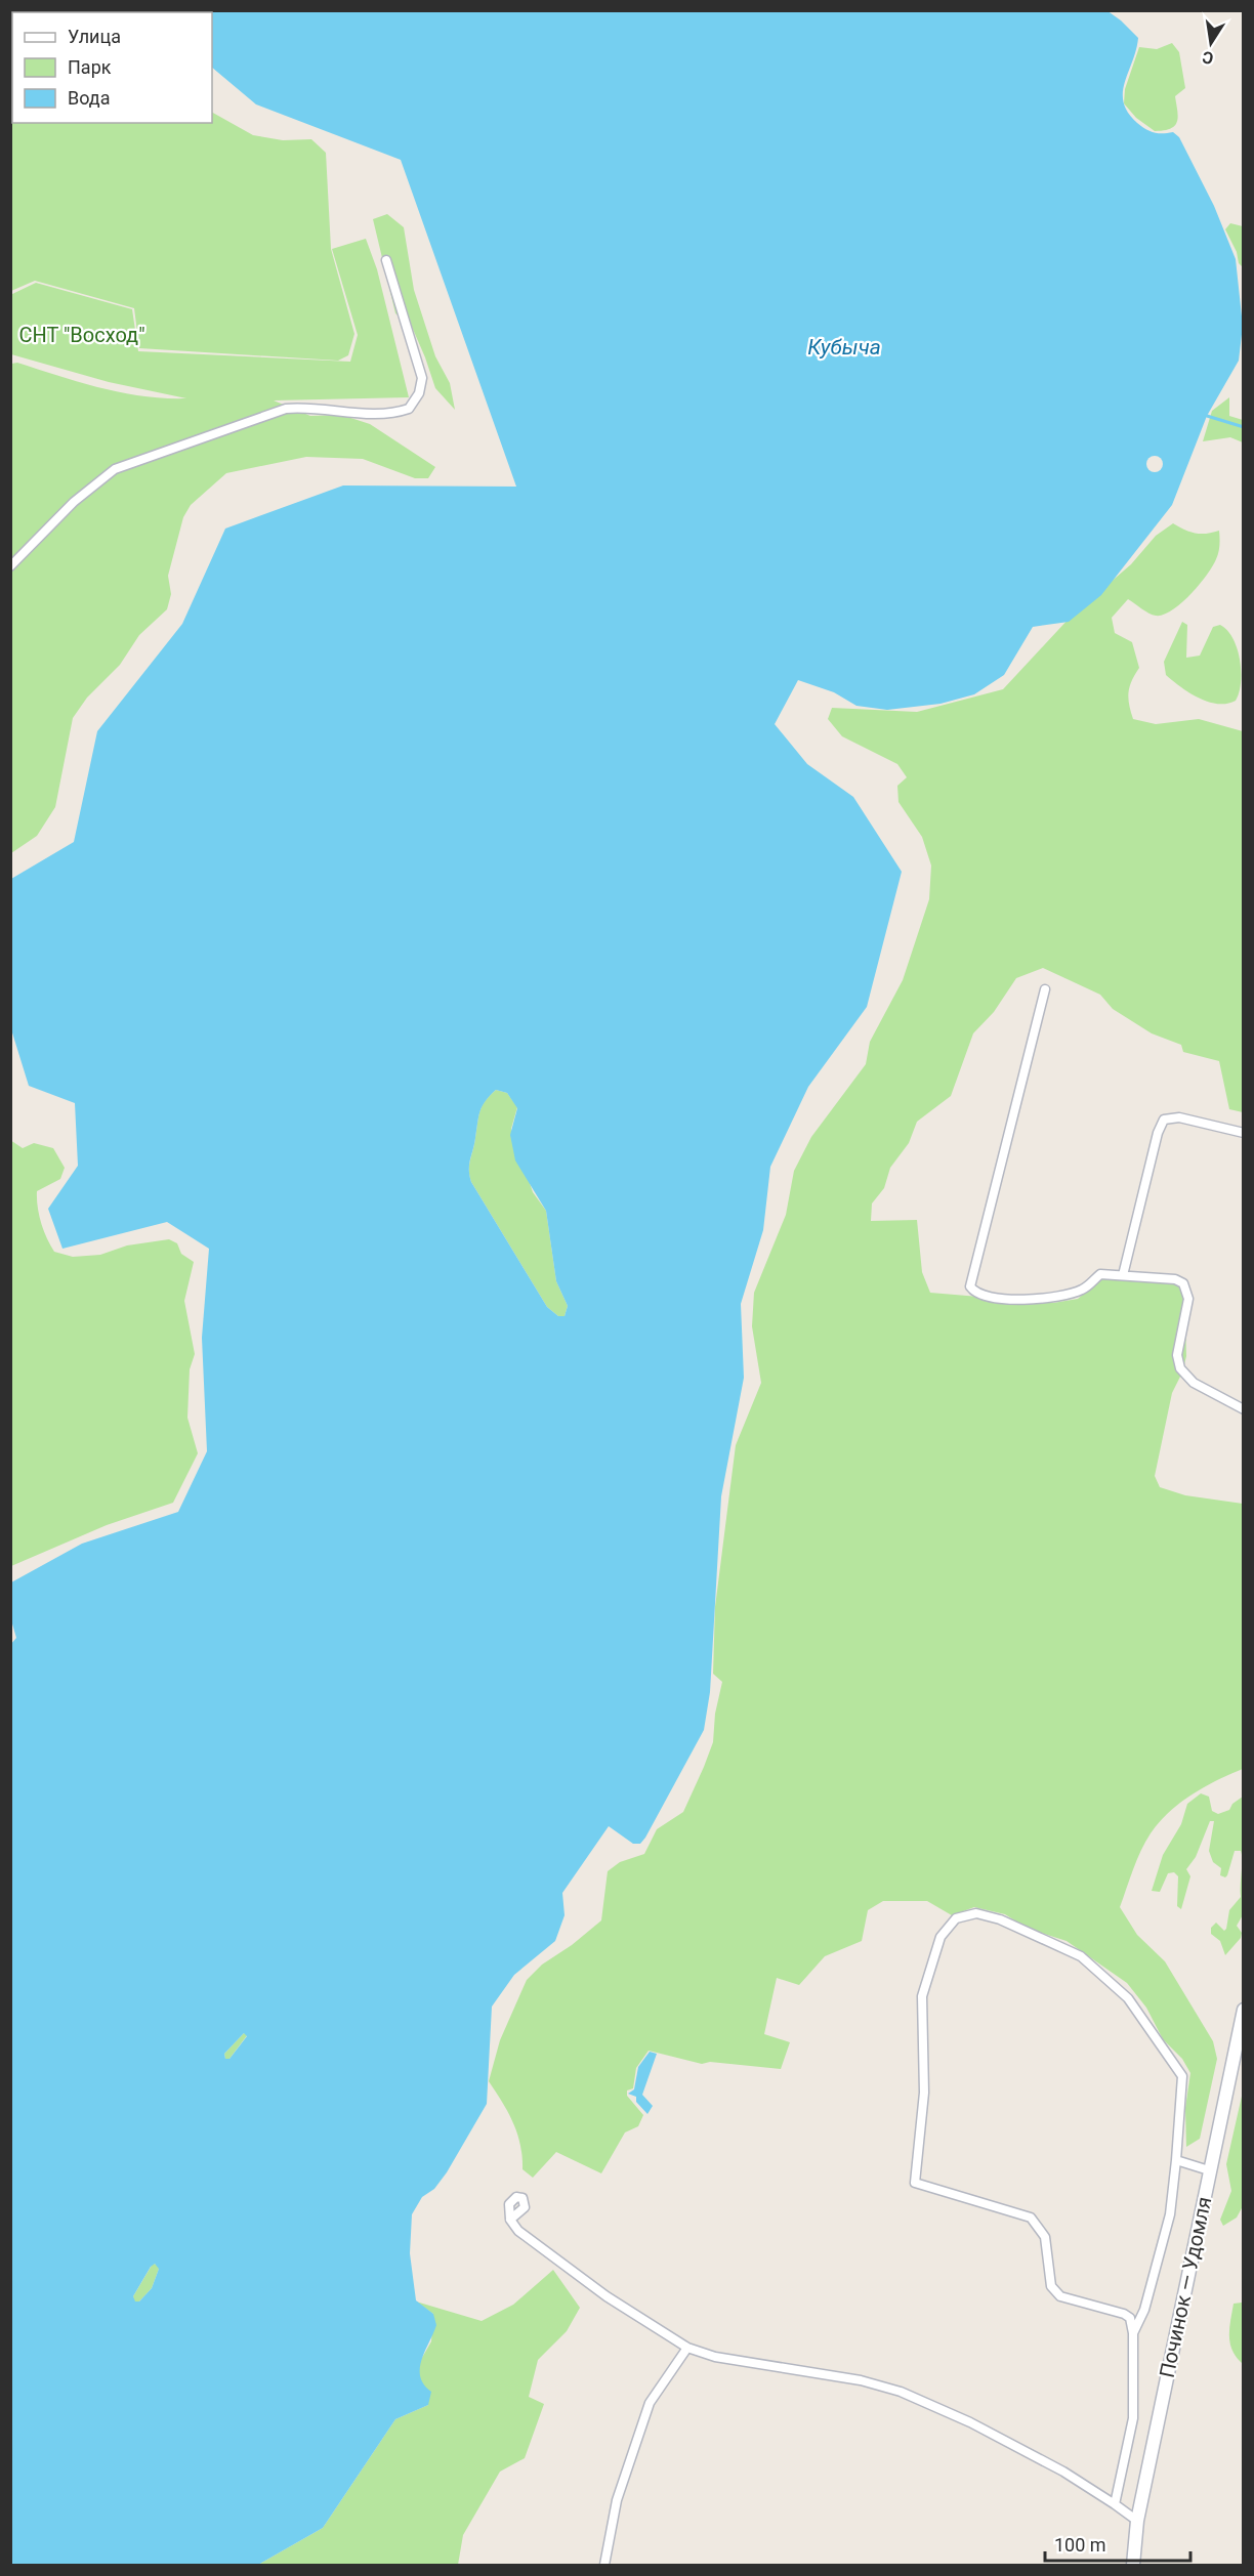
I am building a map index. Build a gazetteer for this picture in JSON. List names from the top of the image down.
{
  "streets": {
    "main road": ["Починок — Удомля"]
  },
  "water": ["Кубыча"],
  "parks": ["СНТ \"Восход\""],
  "legend": ["Улица", "Парк", "Вода"],
  "scale_bar": "100 m",
  "north": "bottom"
}
